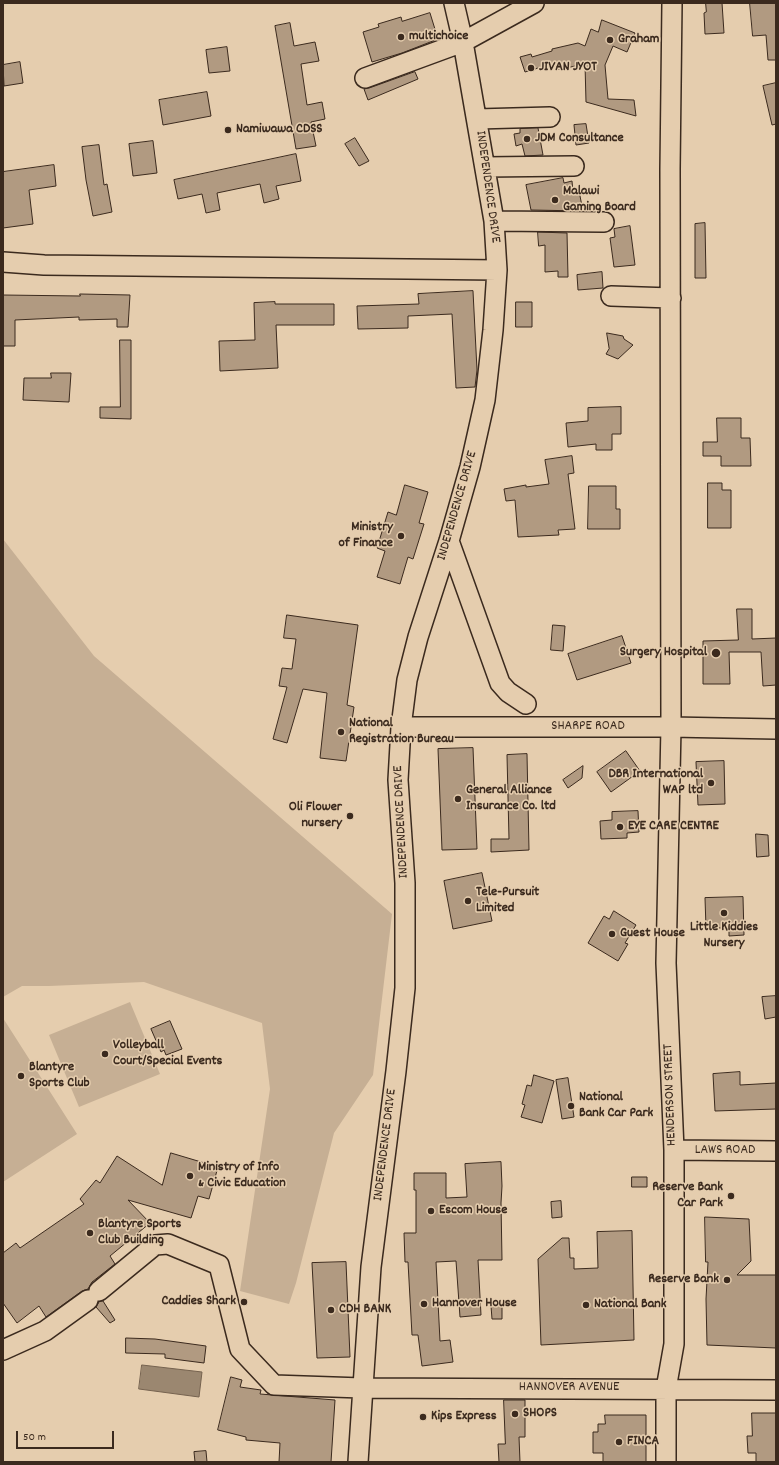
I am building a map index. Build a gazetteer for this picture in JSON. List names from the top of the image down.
{
  "streets": {
    "street": [
      "INDEPENDENCE DRIVE",
      "SHARPE ROAD",
      "HENDERSON STREET",
      "LAWS ROAD",
      "HANNOVER AVENUE"
    ]
  },
  "crossings": [
    ["INDEPENDENCE DRIVE", "SHARPE ROAD"],
    ["INDEPENDENCE DRIVE", "HANNOVER AVENUE"],
    ["SHARPE ROAD", "HENDERSON STREET"],
    ["HENDERSON STREET", "LAWS ROAD"],
    ["HENDERSON STREET", "HANNOVER AVENUE"]
  ],
  "places": [
    "multichoice",
    "Graham",
    "JIVAN JYOT",
    "Namiwawa CDSS",
    "JDM Consultance",
    "Malawi Gaming Board",
    "Ministry of Finance",
    "Surgery Hospital",
    "National Registration Bureau",
    "DBR International WAP ltd",
    "General Alliance Insurance Co. ltd",
    "Oli Flower nursery",
    "EYE CARE CENTRE",
    "Tele-Pursuit Limited",
    "Little Kiddies Nursery",
    "Guest House",
    "Volleyball Court/Special Events",
    "Blantyre Sports Club",
    "National Bank Car Park",
    "Ministry of Info & Civic Education",
    "Reserve Bank Car Park",
    "Escom House",
    "Blantyre Sports Club Building",
    "Reserve Bank",
    "Caddies Shark",
    "Hannover House",
    "National Bank",
    "CDH BANK",
    "SHOPS",
    "Kips Express",
    "FINCA"
  ],
  "scale_bar": "50 m"
}
